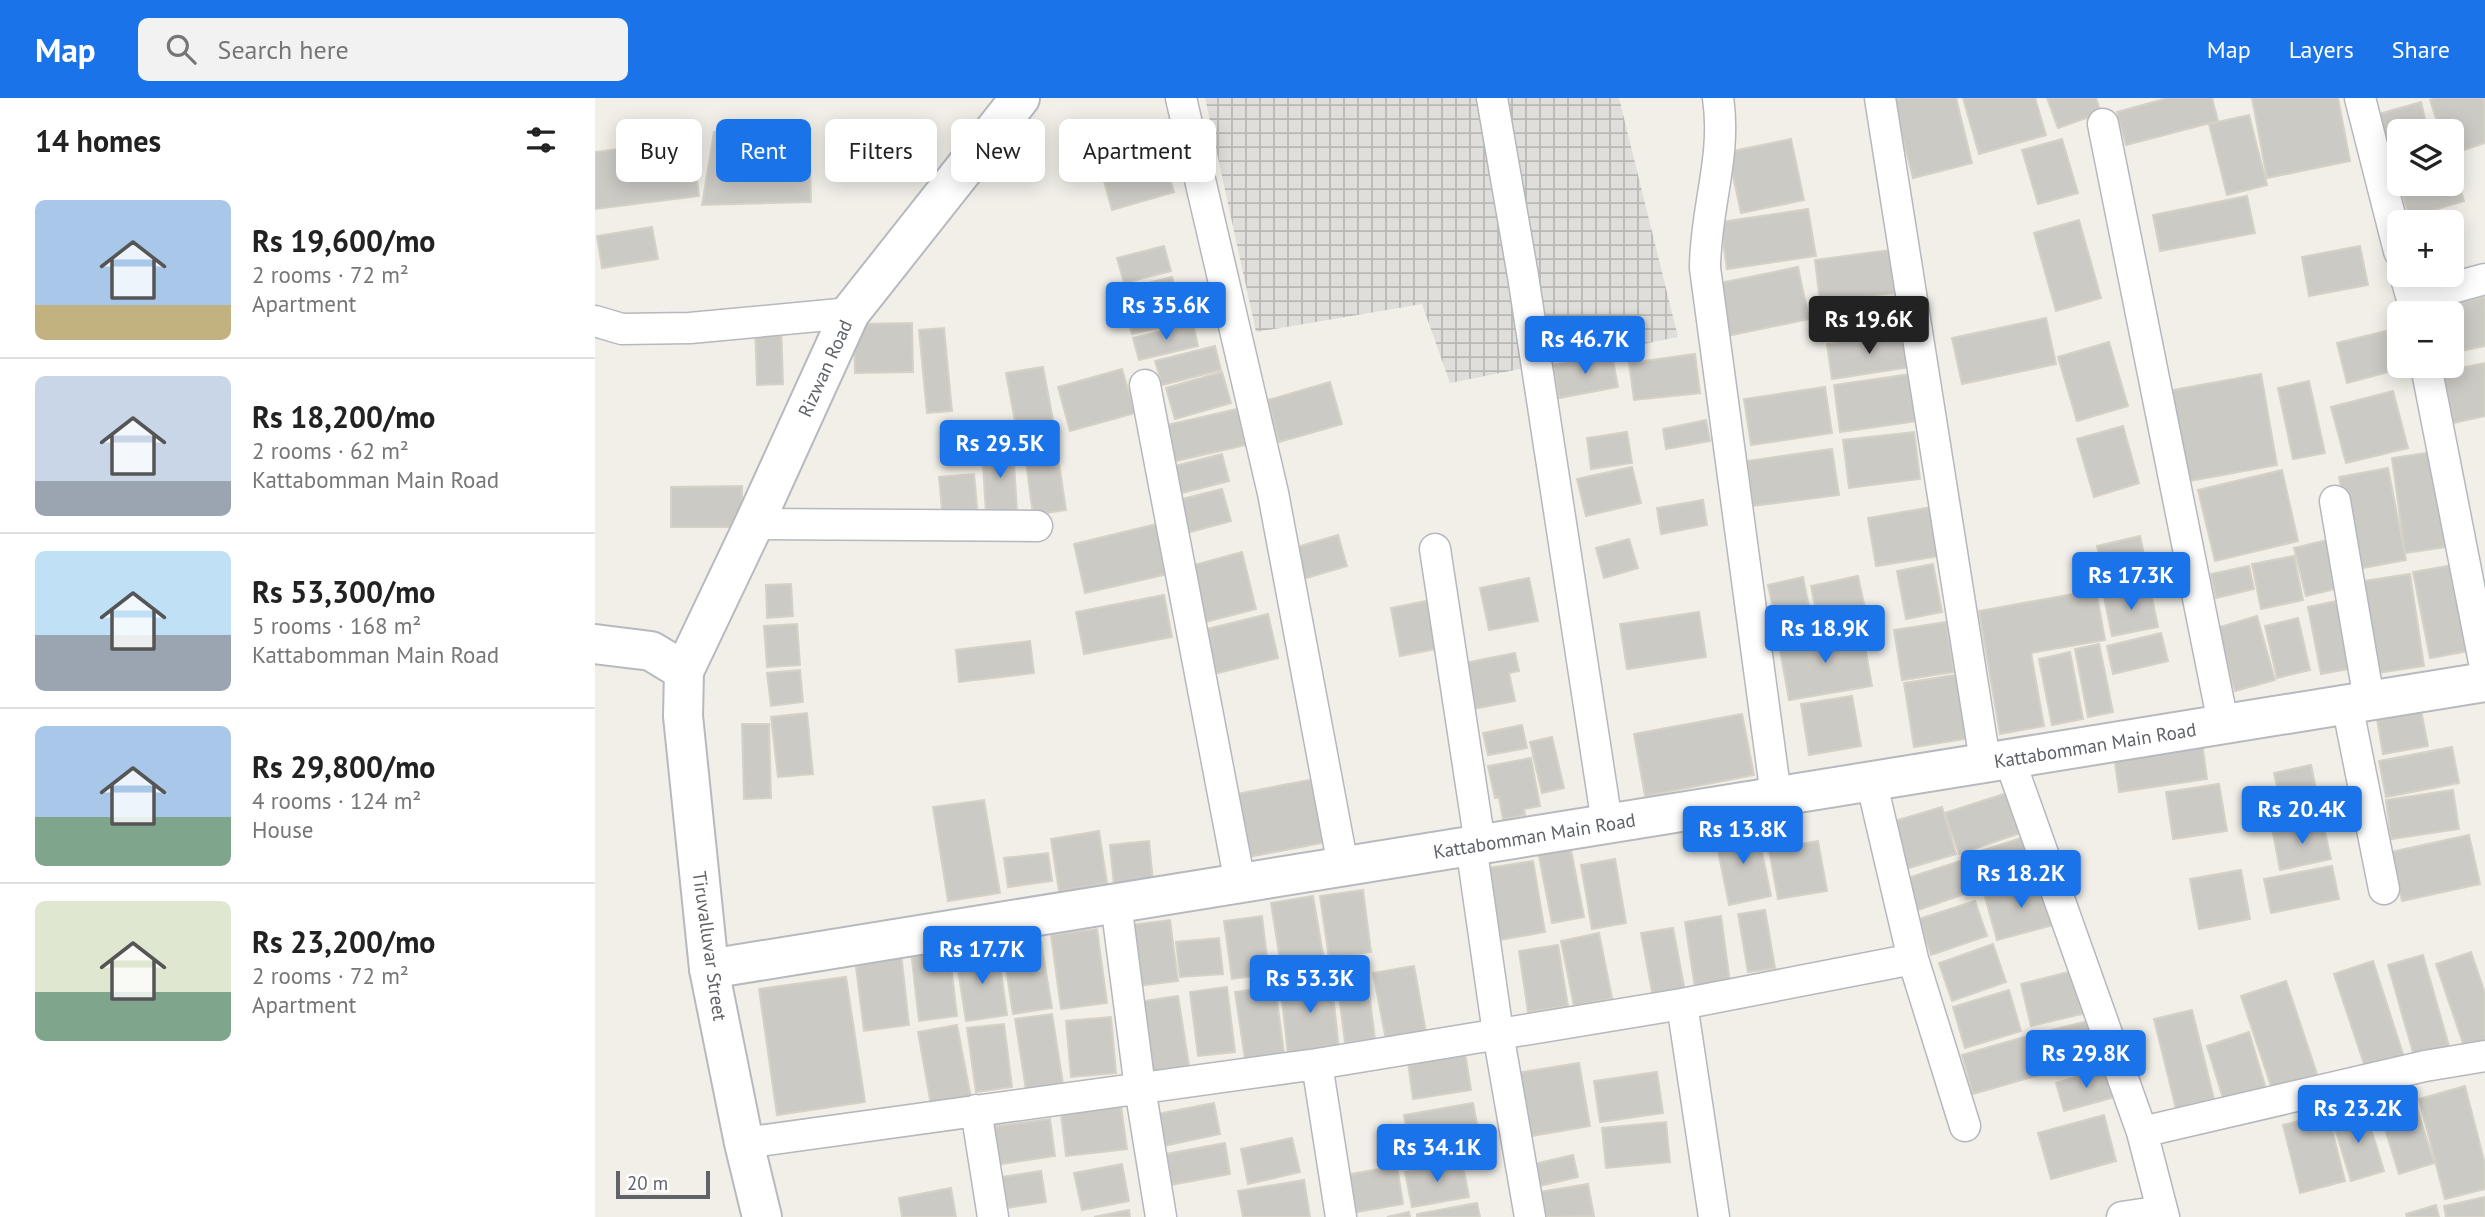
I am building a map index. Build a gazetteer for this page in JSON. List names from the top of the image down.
{
  "streets": {
    "street": ["Rizwan Road", "Kattabomman Main Road", "Tiruvalluvar Street"]
  },
  "crossings": [
    ["Rizwan Road", "Tiruvalluvar Street"],
    ["Kattabomman Main Road", "Tiruvalluvar Street"]
  ],
  "scale_bar": "20 m",
  "page": {
    "header": "Map",
    "search": "Search here",
    "nav": ["Map", "Layers", "Share"],
    "heading": "14 homes",
    "map_buttons": ["+", "−"],
    "chip": [
      "Buy",
      "Rent",
      "Filters",
      "New",
      "Apartment"
    ],
    "list": [
      {
        "name": "Rs 19,600/mo",
        "note": "2 rooms · 72 m² · Apartment"
      },
      {
        "name": "Rs 18,200/mo",
        "note": "2 rooms · 62 m² · Kattabomman Main Road"
      },
      {
        "name": "Rs 53,300/mo",
        "note": "5 rooms · 168 m² · Kattabomman Main Road"
      },
      {
        "name": "Rs 29,800/mo",
        "note": "4 rooms · 124 m² · House"
      },
      {
        "name": "Rs 23,200/mo",
        "note": "2 rooms · 72 m² · Apartment"
      }
    ],
    "price": [
      "Rs 35.6K",
      "Rs 19.6K",
      "Rs 46.7K",
      "Rs 29.5K",
      "Rs 17.3K",
      "Rs 18.9K",
      "Rs 20.4K",
      "Rs 13.8K",
      "Rs 18.2K",
      "Rs 17.7K",
      "Rs 53.3K",
      "Rs 29.8K",
      "Rs 23.2K",
      "Rs 34.1K"
    ],
    "scale": "20 m"
  }
}
